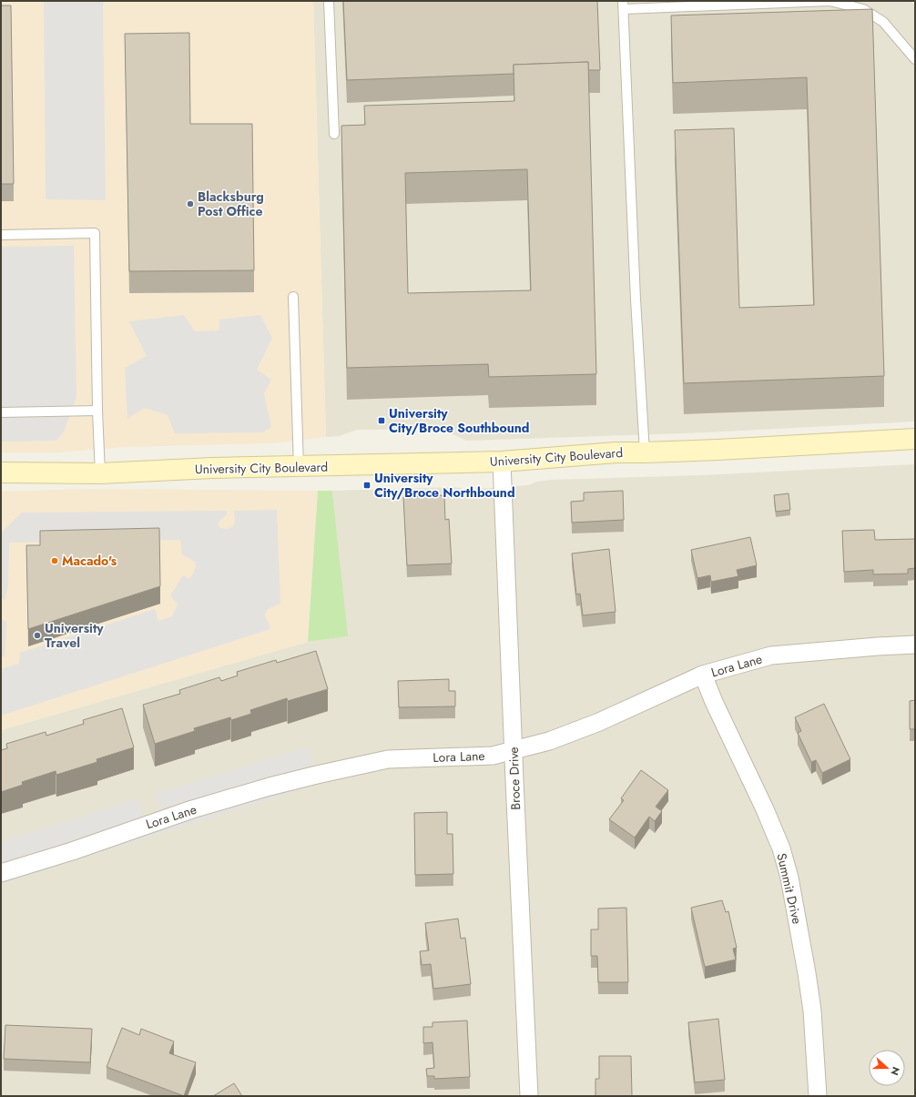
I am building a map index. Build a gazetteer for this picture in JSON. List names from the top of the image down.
{
  "streets": {
    "main road": ["University City Boulevard"],
    "street": ["Lora Lane", "Broce Drive", "Summit Drive"]
  },
  "crossings": [
    ["University City Boulevard", "Broce Drive"],
    ["Lora Lane", "Broce Drive"],
    ["Lora Lane", "Summit Drive"]
  ],
  "places": {
    "other": ["Blacksburg Post Office", "Macado's", "University Travel"],
    "transit": ["University City/Broce Southbound", "University City/Broce Northbound"]
  },
  "north": "right"
}
